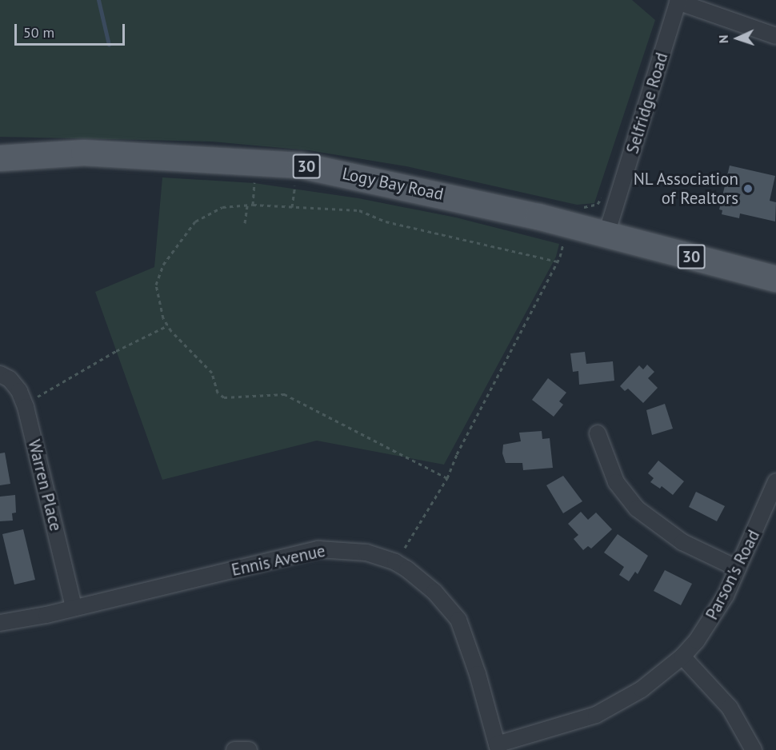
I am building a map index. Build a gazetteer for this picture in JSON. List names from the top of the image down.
{
  "streets": {
    "main road": ["30", "Logy Bay Road"],
    "street": [
      "Selfridge Road",
      "Warren Place",
      "Ennis Avenue",
      "Parson's Road"
    ]
  },
  "crossings": [
    ["Selfridge Road", "Logy Bay Road"],
    ["Warren Place", "Ennis Avenue"],
    ["Ennis Avenue", "Parson's Road"]
  ],
  "places": ["NL Association of Realtors"],
  "scale_bar": "50 m",
  "north": "left"
}
